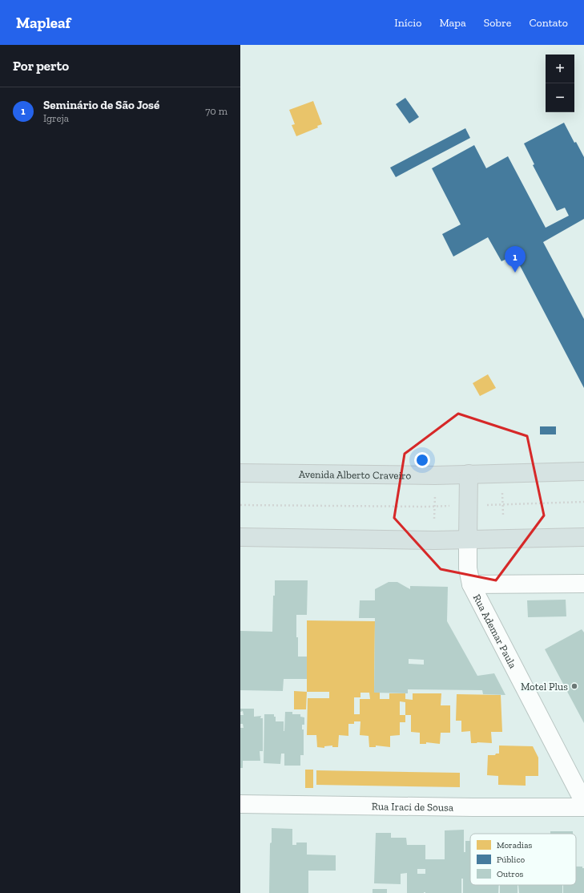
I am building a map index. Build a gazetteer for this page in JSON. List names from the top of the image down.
{
  "streets": {
    "main road": ["Avenida Alberto Craveiro"],
    "street": ["Rua Ademar Paula", "Rua Iraci de Sousa"]
  },
  "places": ["Motel Plus"],
  "legend": ["Moradias", "Público", "Outros"],
  "page": {
    "header": "Mapleaf",
    "nav": [
      "Início",
      "Mapa",
      "Sobre",
      "Contato"
    ],
    "heading": "Por perto",
    "map_buttons": ["+", "−"],
    "list": [
      {
        "mark": "1",
        "name": "Seminário de São José",
        "note": "Igreja",
        "value": "70 m"
      }
    ],
    "pins": "1"
  }
}
